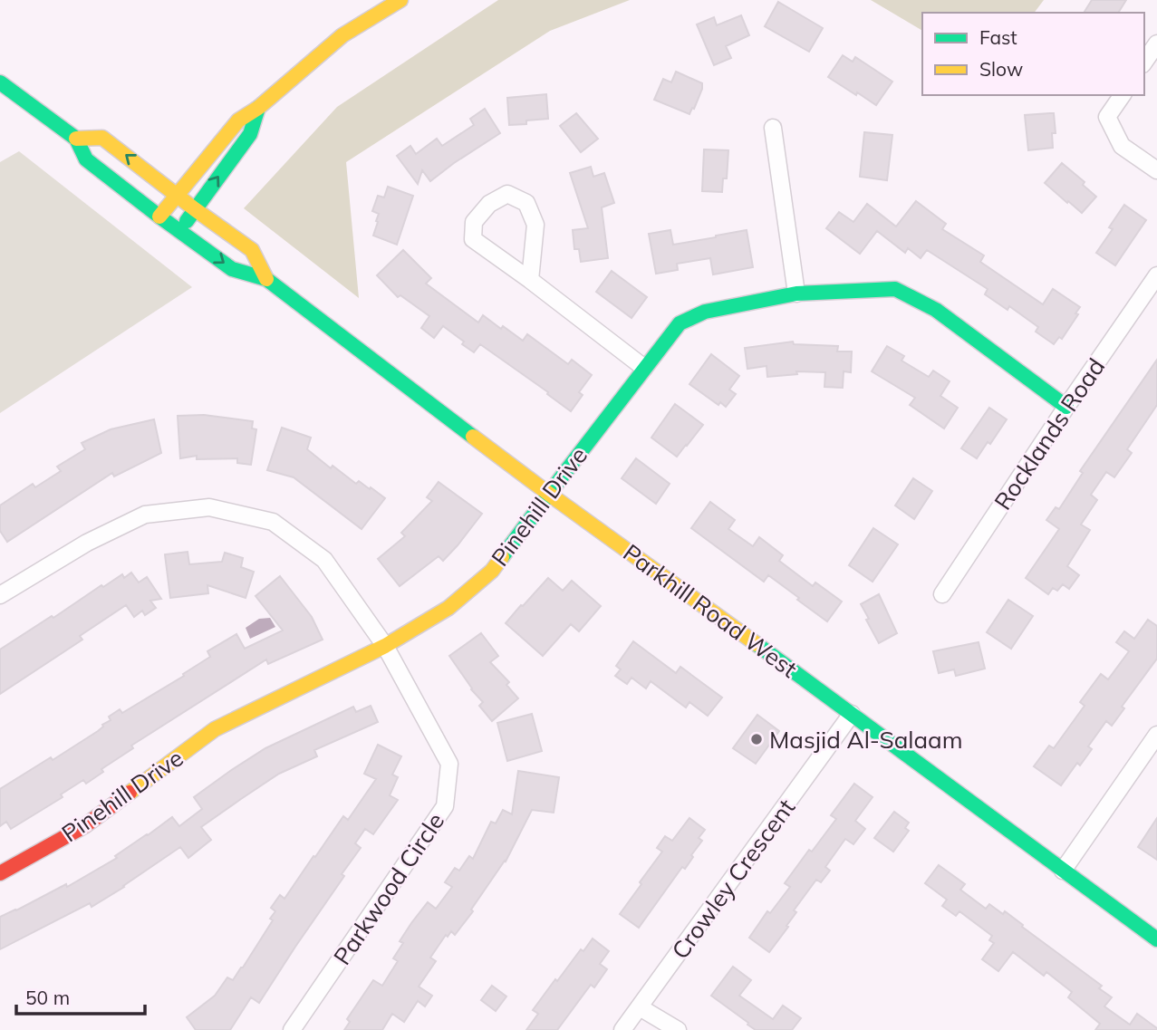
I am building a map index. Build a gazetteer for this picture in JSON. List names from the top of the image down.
{
  "streets": {
    "main road": ["Pinehill Drive", "Parkhill Road West"],
    "street": ["Rocklands Road", "Crowley Crescent", "Parkwood Circle"]
  },
  "crossings": [
    ["Rocklands Road", "Pinehill Drive"],
    ["Pinehill Drive", "Parkhill Road West"],
    ["Pinehill Drive", "Parkwood Circle"],
    ["Parkhill Road West", "Crowley Crescent"]
  ],
  "places": ["Masjid Al-Salaam"],
  "legend": ["Fast", "Slow"],
  "scale_bar": "50 m"
}
